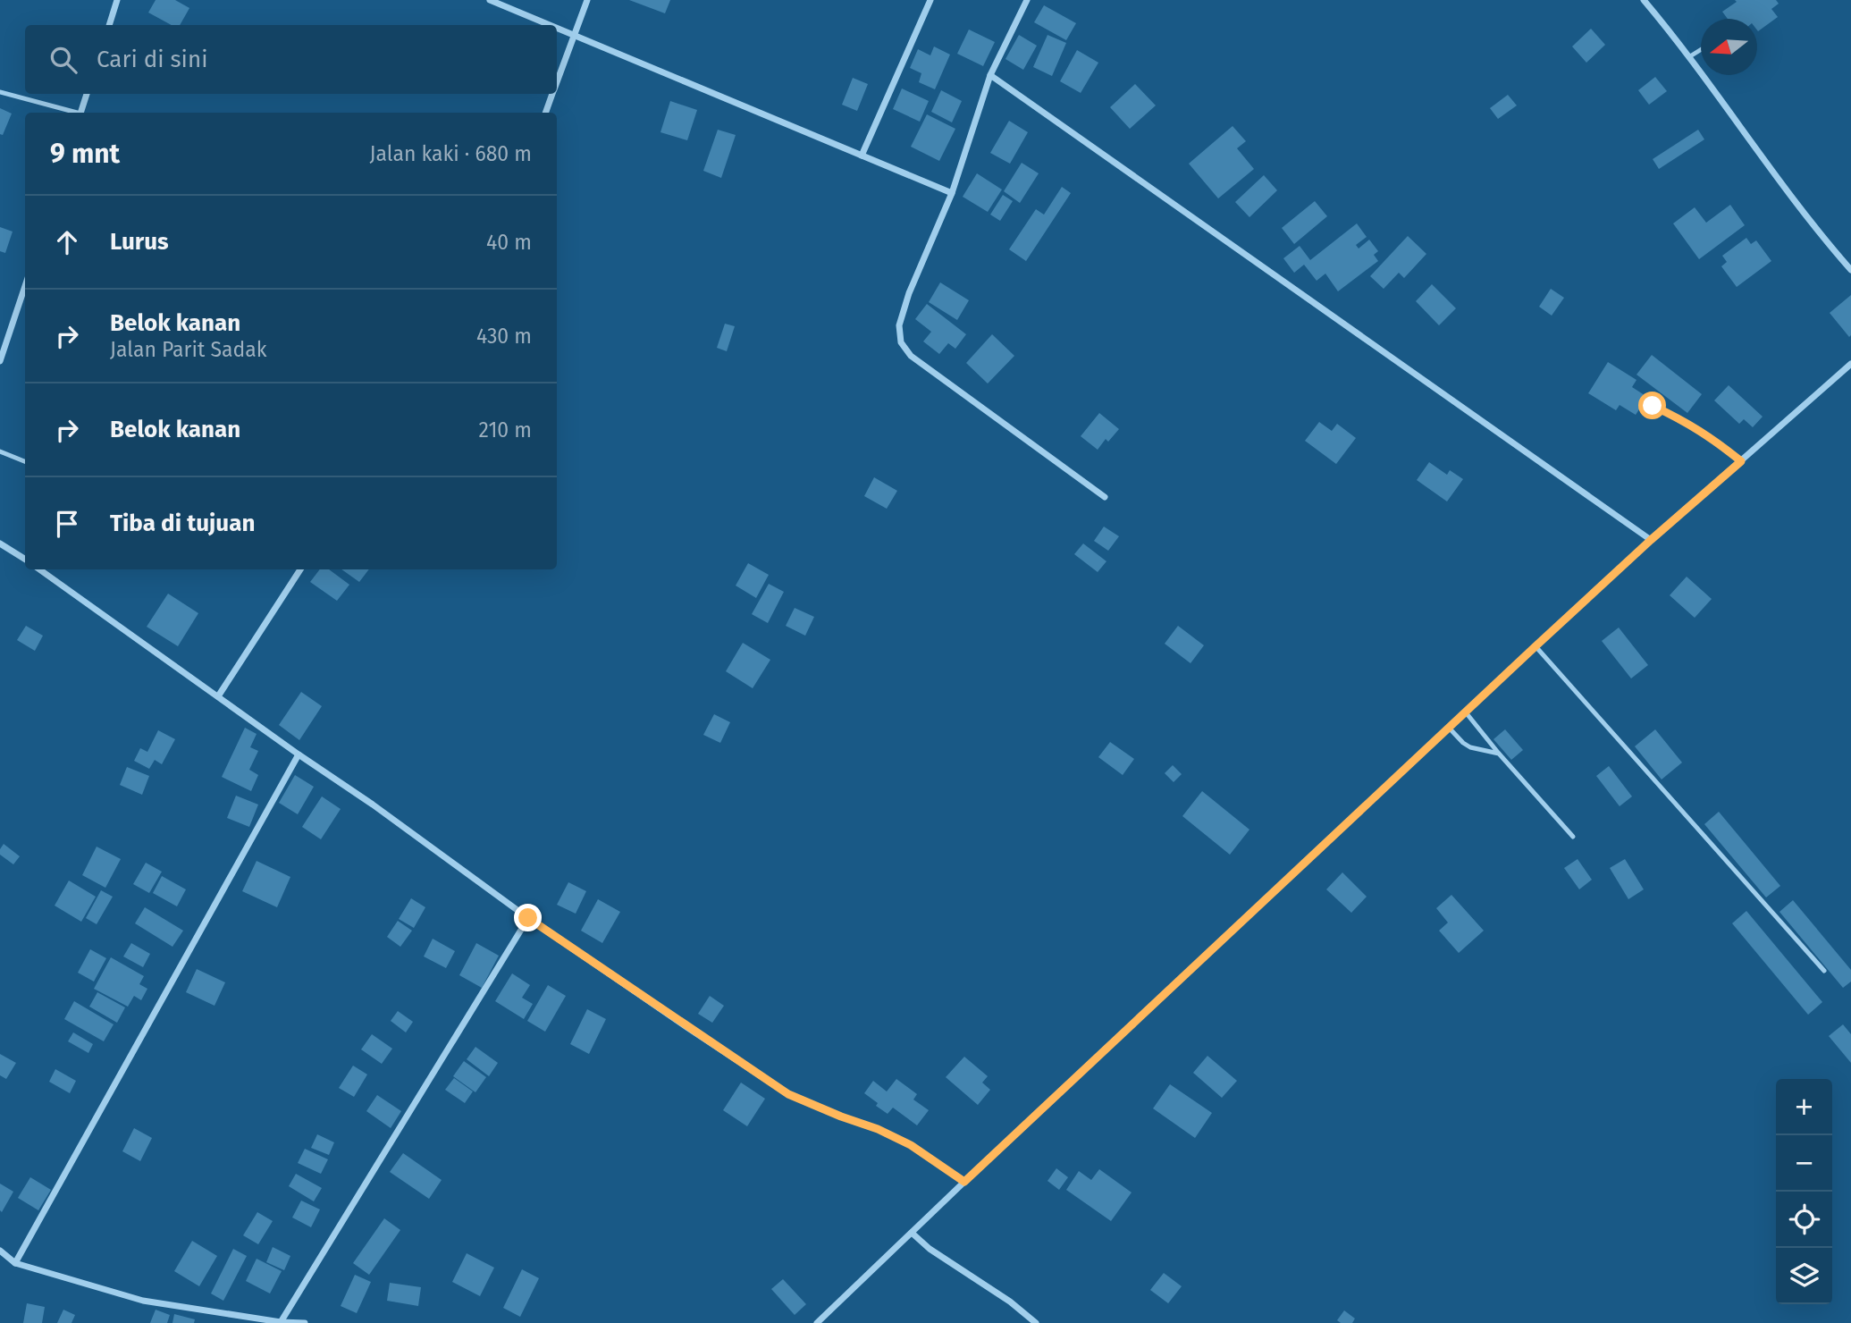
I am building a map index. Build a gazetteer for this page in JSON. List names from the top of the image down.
{
  "north": "left",
  "page": {
    "search": "Cari di sini",
    "heading": ["9 mnt", "Jalan kaki · 680 m"],
    "list": [
      ["Lurus", "40 m"],
      ["Belok kanan", "Jalan Parit Sadak", "430 m"],
      ["Belok kanan", "210 m"],
      "Tiba di tujuan"
    ],
    "map_buttons": ["+", "−"]
  }
}
